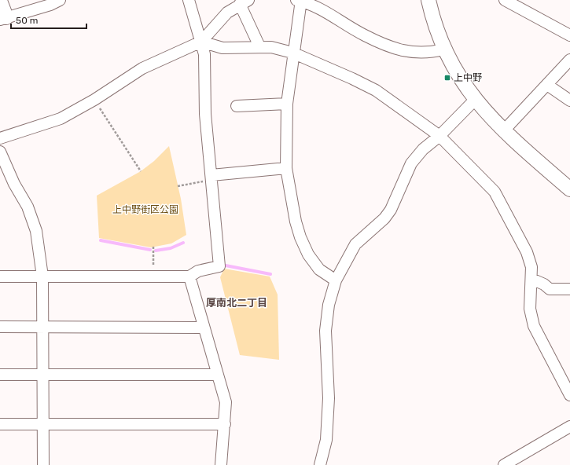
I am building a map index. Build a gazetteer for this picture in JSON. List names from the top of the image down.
{
  "districts": ["厚南北二丁目"],
  "parks": ["上中野街区公園"],
  "places": {
    "transit": ["上中野"]
  },
  "scale_bar": "50 m"
}
